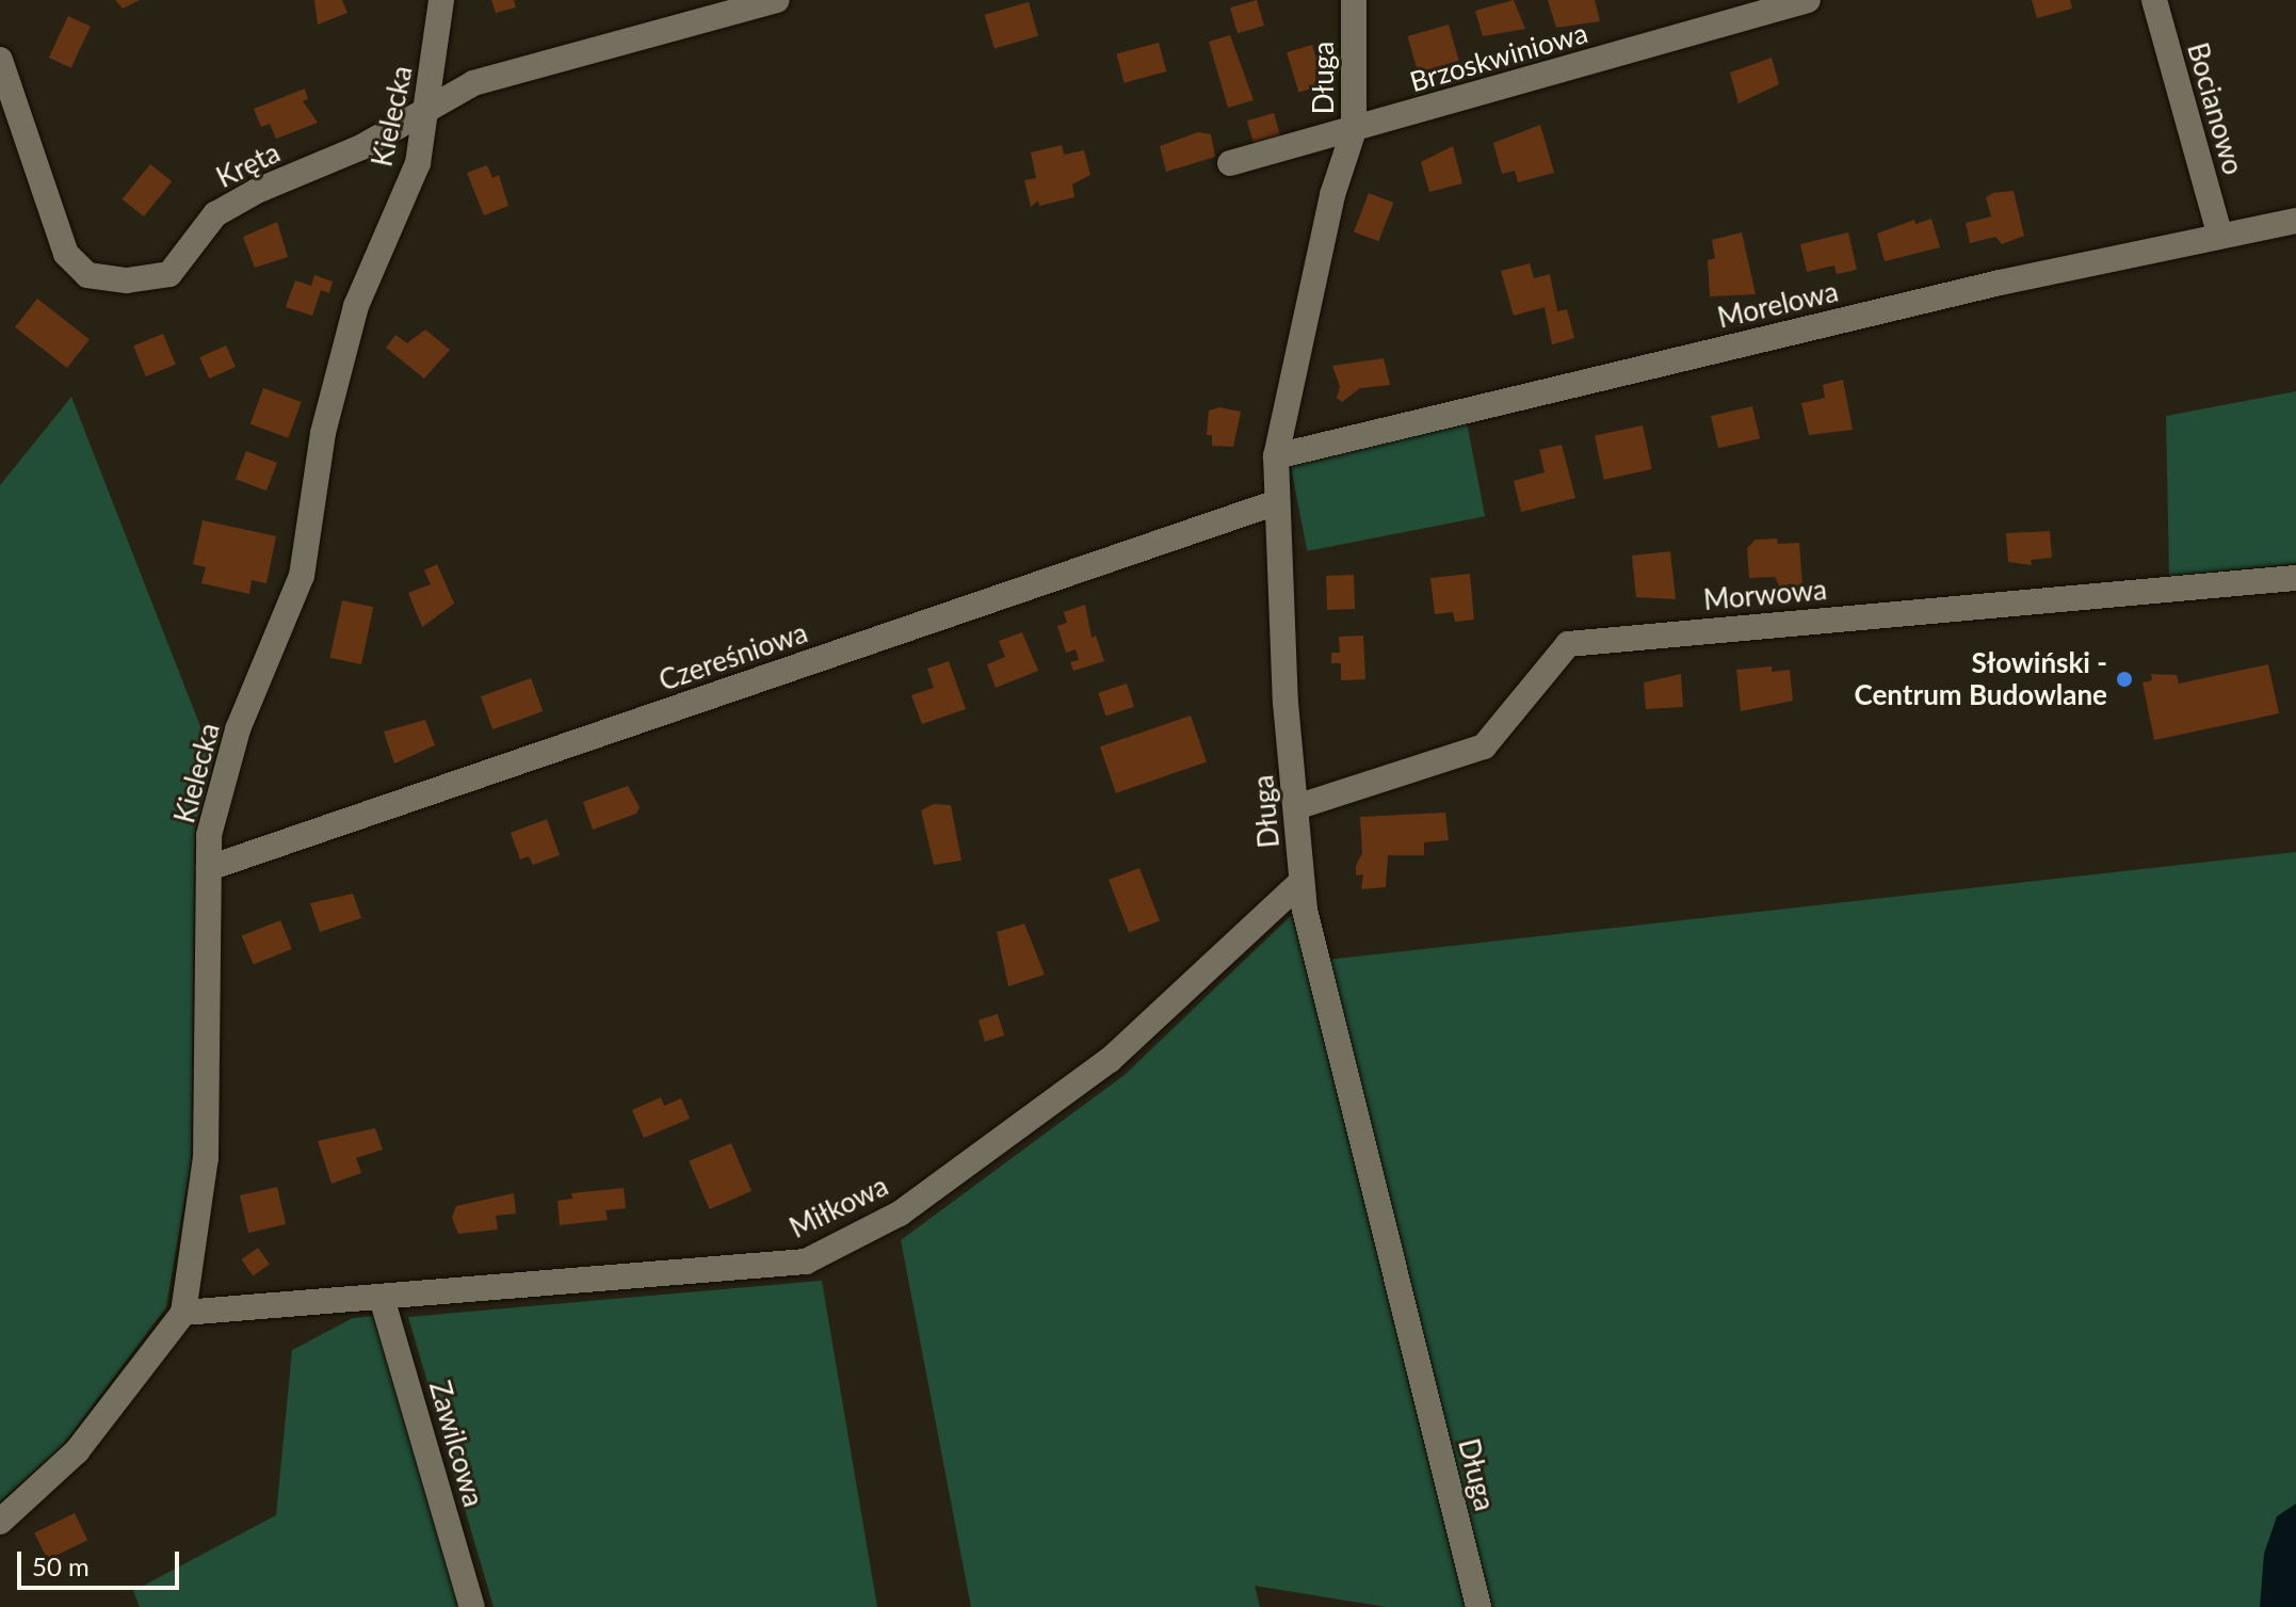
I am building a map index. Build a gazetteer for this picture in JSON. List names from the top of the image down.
{
  "streets": {
    "street": [
      "Brzoskwiniowa",
      "Długa",
      "Bocianowo",
      "Kielecka",
      "Kręta",
      "Morelowa",
      "Morwowa",
      "Czereśniowa",
      "Miłkowa",
      "Zawilcowa"
    ]
  },
  "crossings": [
    ["Brzoskwiniowa", "Długa"],
    ["Długa", "Morelowa"],
    ["Długa", "Morwowa"],
    ["Długa", "Czereśniowa"],
    ["Długa", "Miłkowa"],
    ["Bocianowo", "Morelowa"],
    ["Kielecka", "Kręta"],
    ["Kielecka", "Czereśniowa"],
    ["Kielecka", "Miłkowa"],
    ["Miłkowa", "Zawilcowa"]
  ],
  "places": ["Słowiński - Centrum Budowlane"],
  "scale_bar": "50 m"
}
